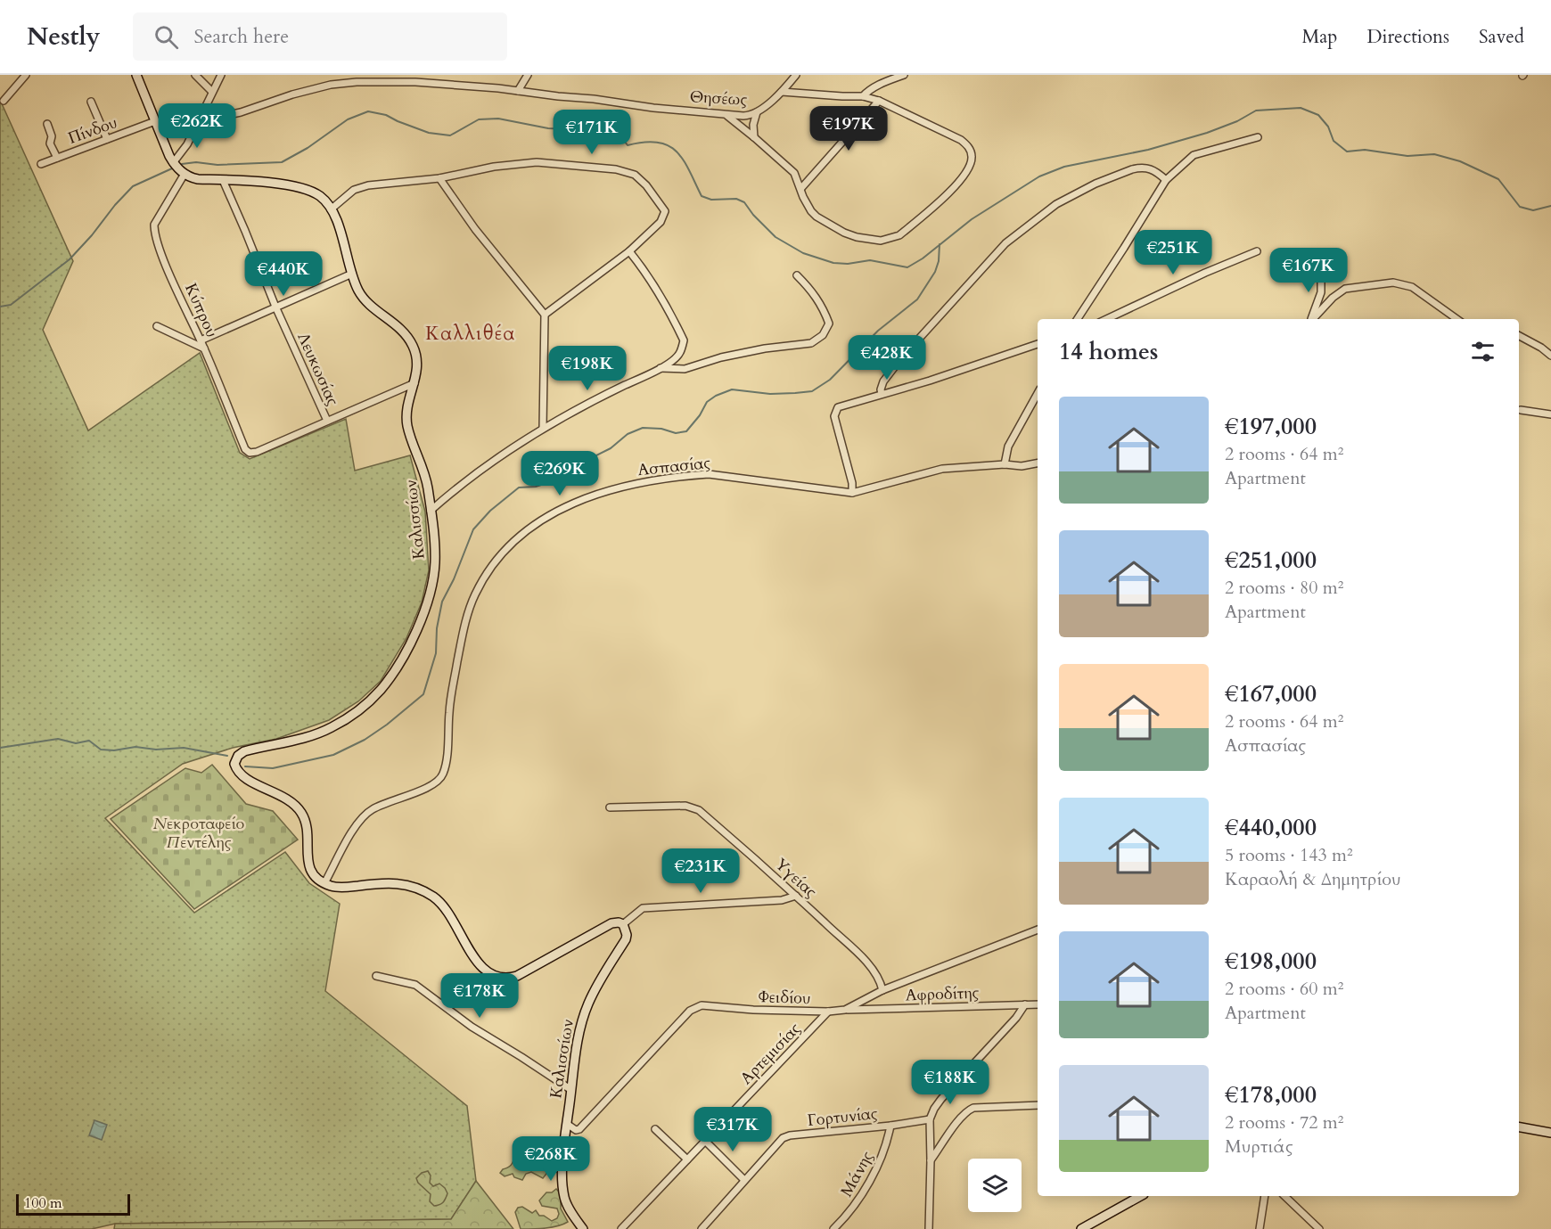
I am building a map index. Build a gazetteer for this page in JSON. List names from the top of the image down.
{
  "streets": {
    "main road": ["Καλισσίων"],
    "street": [
      "Θησέως",
      "Πίνδου",
      "Κύπρου",
      "Λευκωσίας",
      "Ασπασίας",
      "Υγείας",
      "Αφροδίτης",
      "Φειδίου",
      "Αρτεμισίας",
      "Γορτυνίας",
      "Μάνης"
    ]
  },
  "crossings": [
    ["Κύπρου", "Λευκωσίας"],
    ["Ασπασίας", "Καλισσίων"],
    ["Καλισσίων", "Φειδίου"],
    ["Υγείας", "Φειδίου"],
    ["Αφροδίτης", "Φειδίου"],
    ["Φειδίου", "Αρτεμισίας"],
    ["Γορτυνίας", "Μάνης"]
  ],
  "districts": ["Καλλιθέα"],
  "parks": ["Νεκροταφείο Πεντέλης"],
  "scale_bar": "100 m",
  "page": {
    "header": "Nestly",
    "search": "Search here",
    "nav": ["Map", "Directions", "Saved"],
    "price": [
      "€262K",
      "€197K",
      "€171K",
      "€251K",
      "€167K",
      "€440K",
      "€428K",
      "€198K",
      "€269K",
      "€231K",
      "€178K",
      "€188K",
      "€317K",
      "€268K"
    ],
    "heading": "14 homes",
    "list": [
      {
        "name": "€197,000",
        "note": "2 rooms · 64 m² · Apartment"
      },
      {
        "name": "€251,000",
        "note": "2 rooms · 80 m² · Apartment"
      },
      {
        "name": "€167,000",
        "note": "2 rooms · 64 m² · Ασπασίας"
      },
      {
        "name": "€440,000",
        "note": "5 rooms · 143 m² · Καραολή & Δημητρίου"
      },
      {
        "name": "€198,000",
        "note": "2 rooms · 60 m² · Apartment"
      },
      {
        "name": "€178,000",
        "note": "2 rooms · 72 m² · Μυρτιάς"
      }
    ],
    "scale": "100 m"
  }
}
